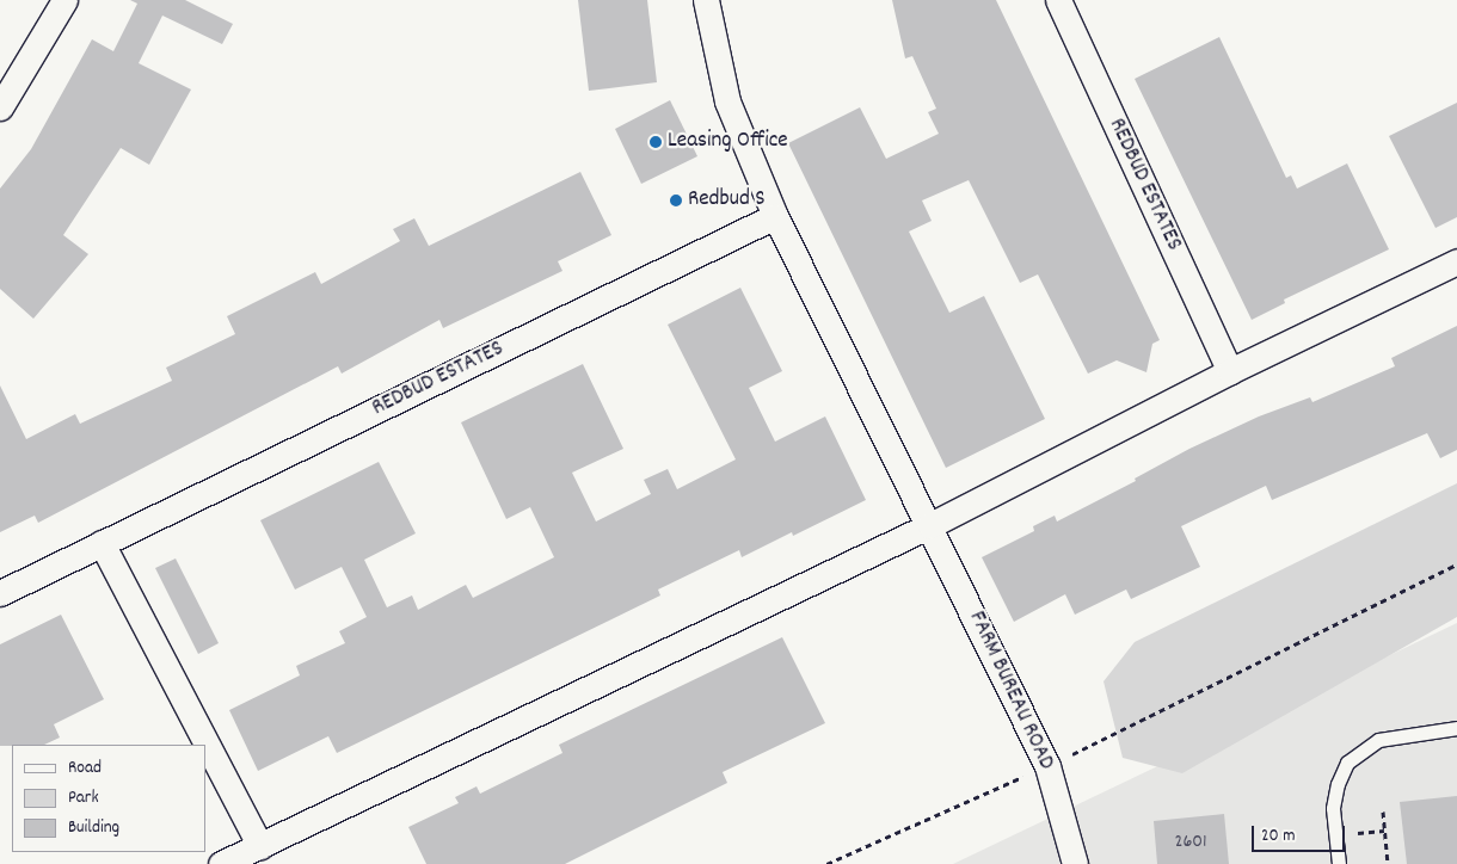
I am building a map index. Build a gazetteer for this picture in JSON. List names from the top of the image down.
{
  "streets": {
    "street": ["REDBUD ESTATES", "FARM BUREAU ROAD"]
  },
  "places": ["Leasing Office", "Redbud S"],
  "house_numbers": ["2601"],
  "legend": ["Road", "Park", "Building"],
  "scale_bar": "20 m"
}
